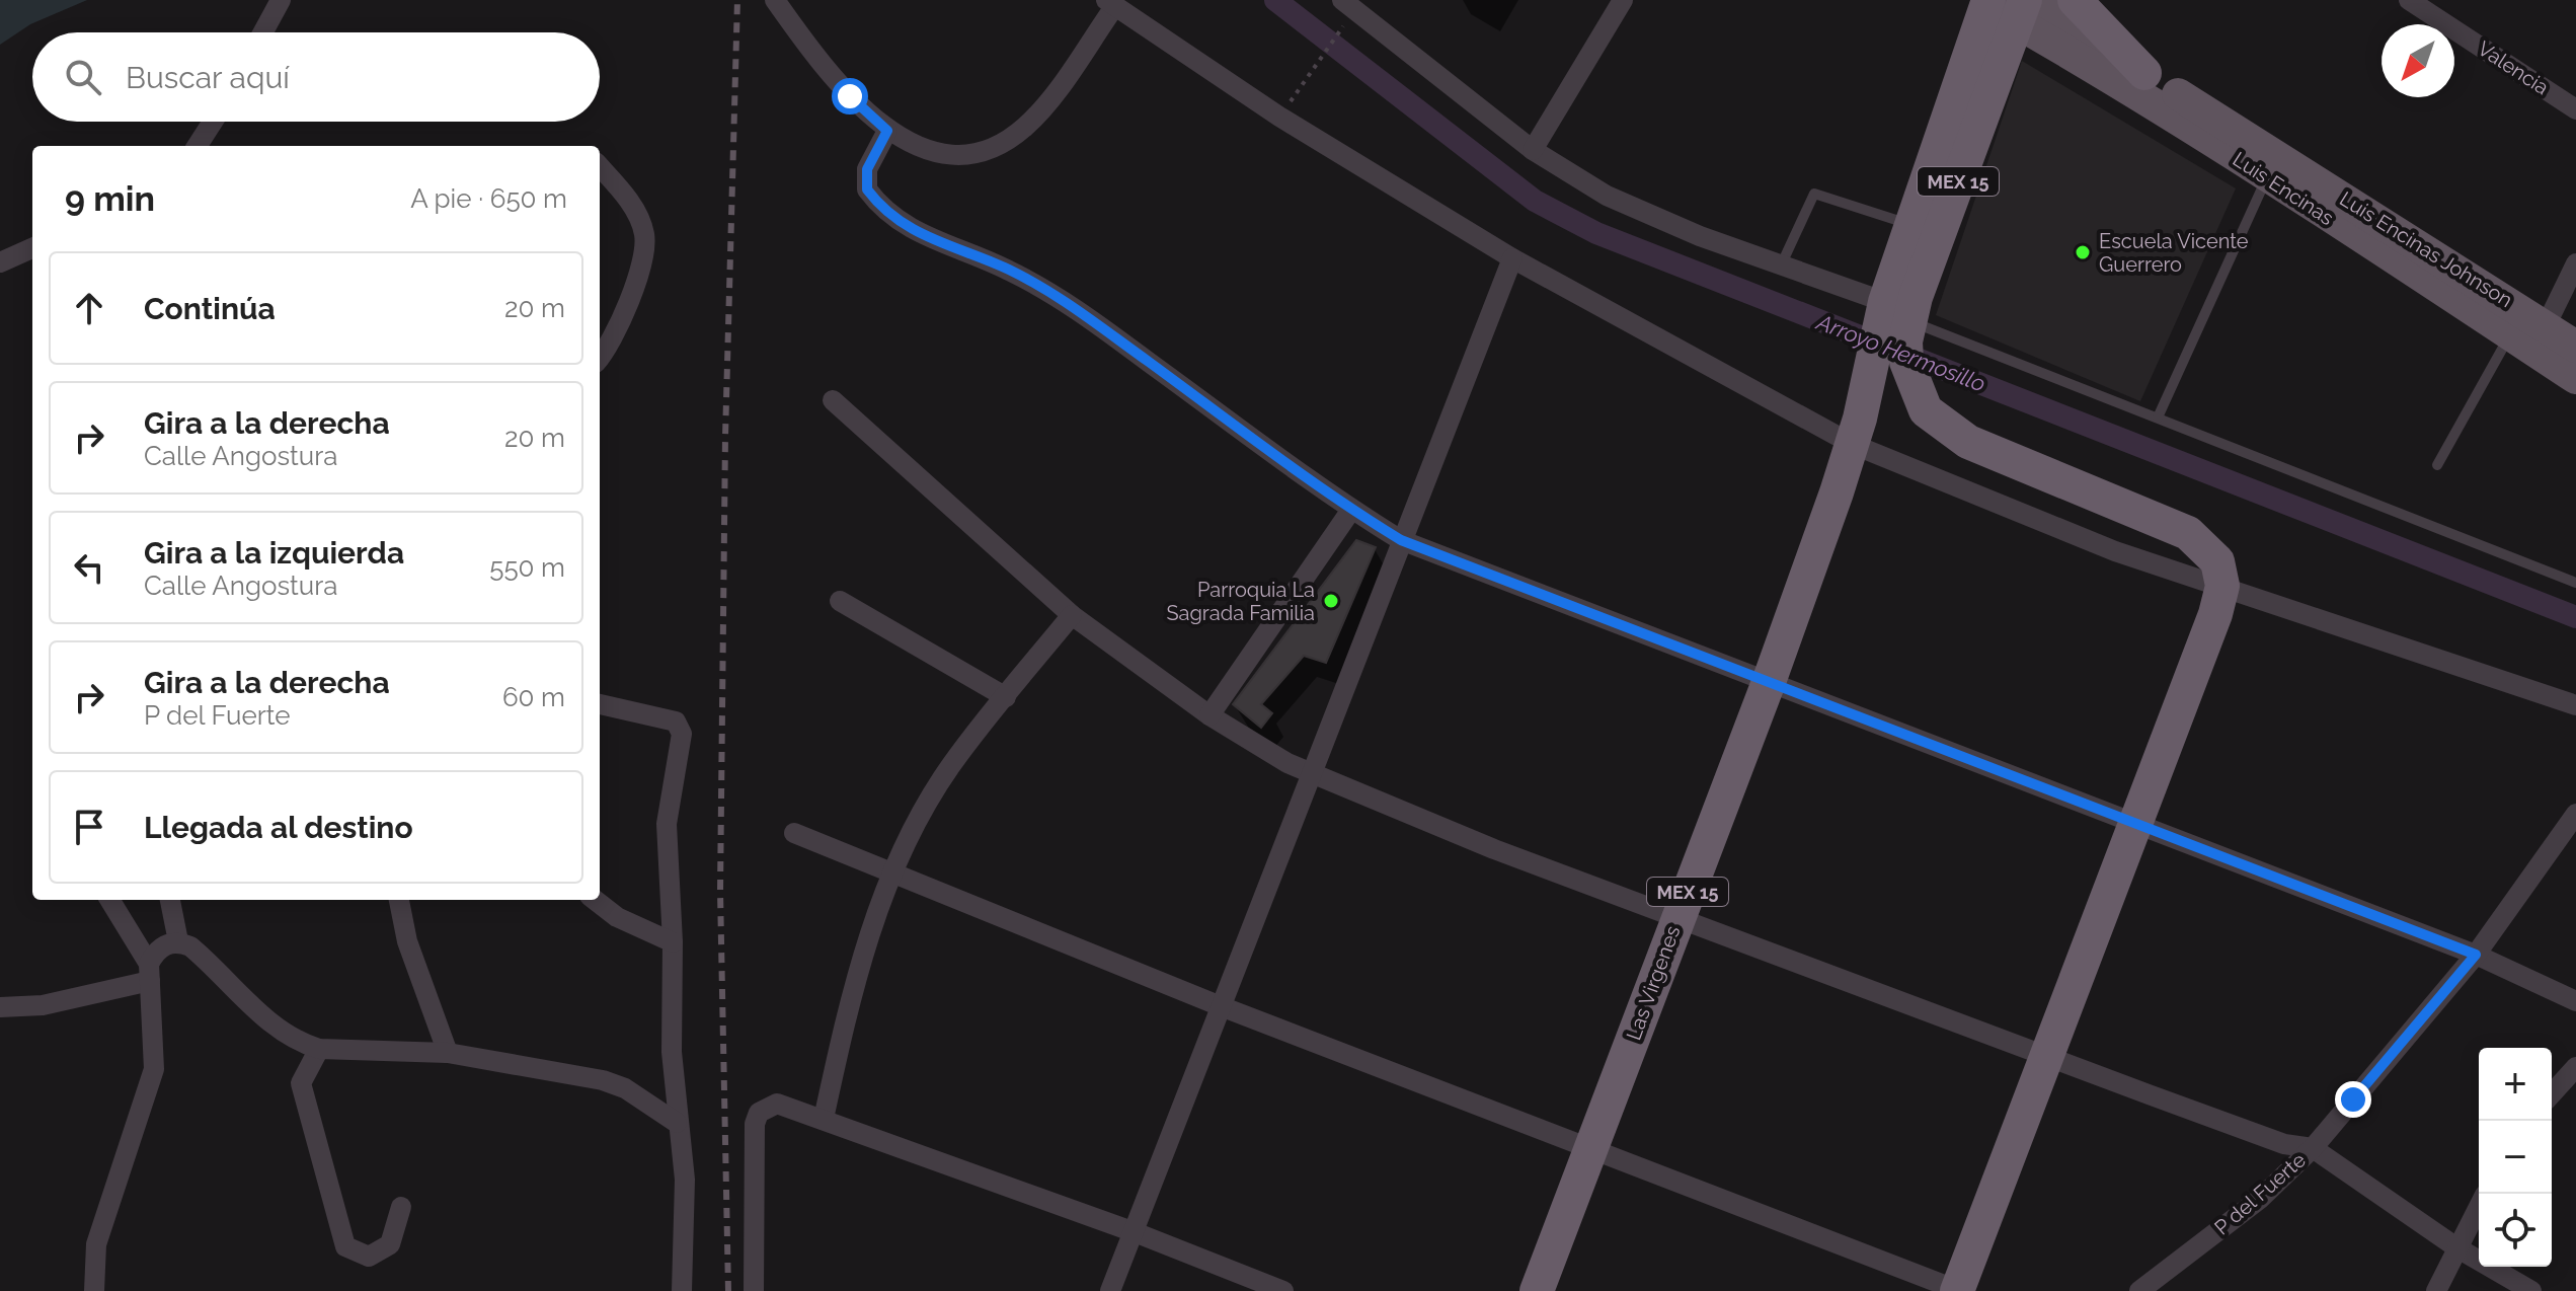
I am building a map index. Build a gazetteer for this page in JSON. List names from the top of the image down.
{
  "streets": {
    "highway": ["MEX 15", "Las Virgenes"],
    "main road": ["Luis Encinas", "Luis Encinas Johnson"],
    "street": ["Valencia", "P del Fuerte"]
  },
  "crossings": [
    ["MEX 15", "Luis Encinas"],
    ["MEX 15", "Luis Encinas Johnson"],
    ["MEX 15", "Las Virgenes"],
    ["Luis Encinas", "Luis Encinas Johnson"]
  ],
  "water": ["Arroyo Hermosillo"],
  "places": ["Escuela Vicente Guerrero", "Parroquia La Sagrada Familia"],
  "north": "bottom left",
  "page": {
    "search": "Buscar aquí",
    "heading": ["9 min", "A pie · 650 m"],
    "list": [
      ["Continúa", "20 m"],
      ["Gira a la derecha", "Calle Angostura", "20 m"],
      ["Gira a la izquierda", "Calle Angostura", "550 m"],
      ["Gira a la derecha", "P del Fuerte", "60 m"],
      "Llegada al destino"
    ],
    "map_buttons": ["+", "−"]
  }
}
